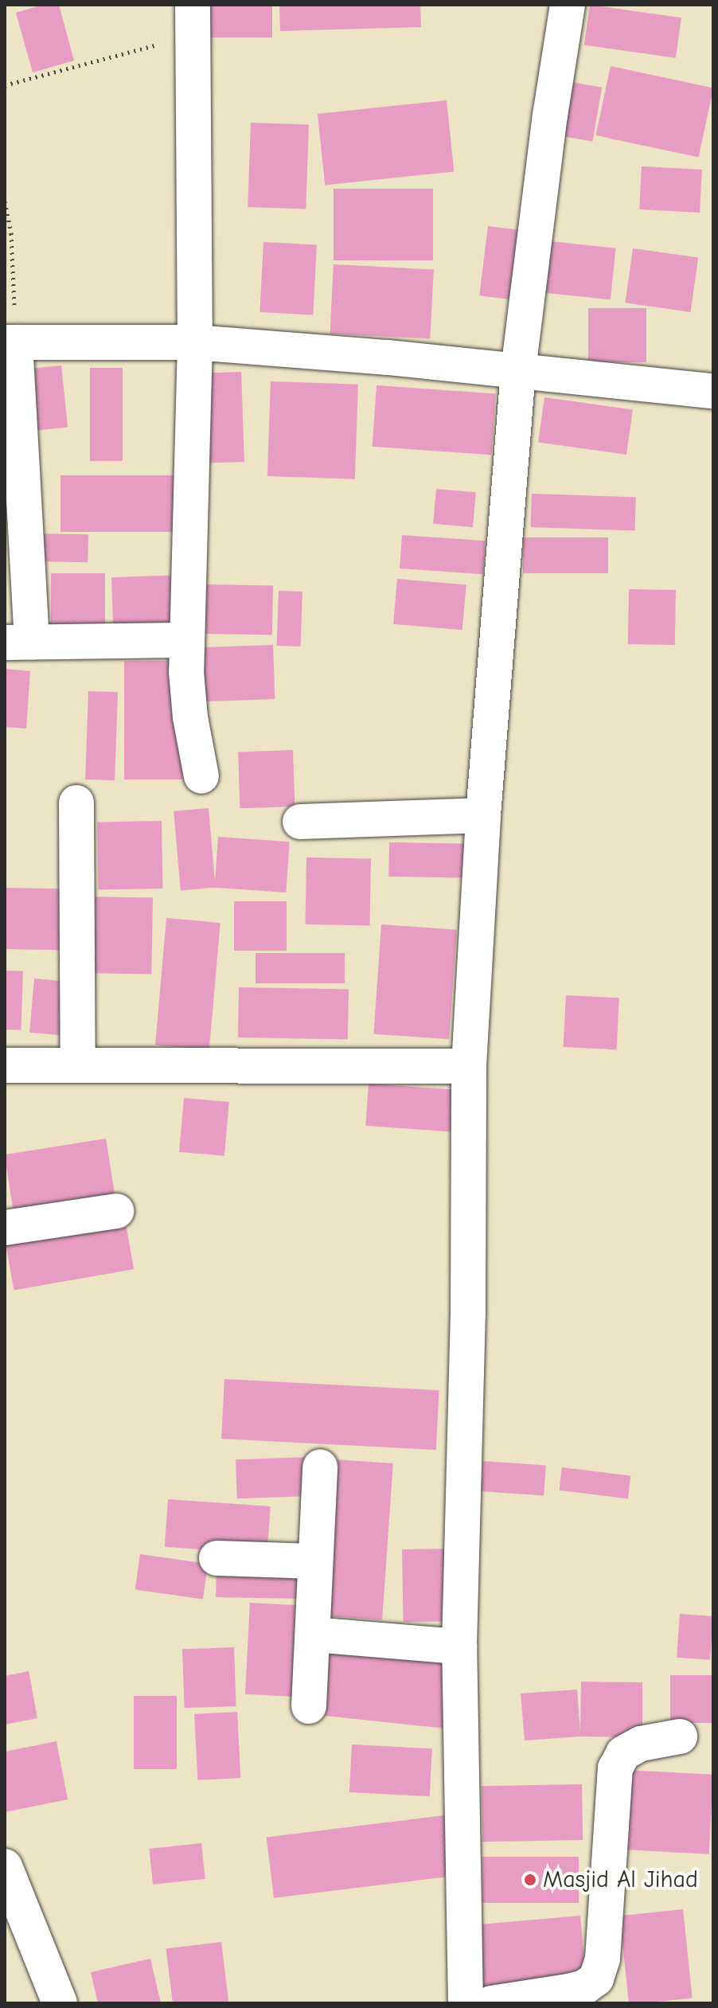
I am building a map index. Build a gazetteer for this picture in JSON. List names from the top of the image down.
{
  "places": ["Masjid Al Jihad"]
}
